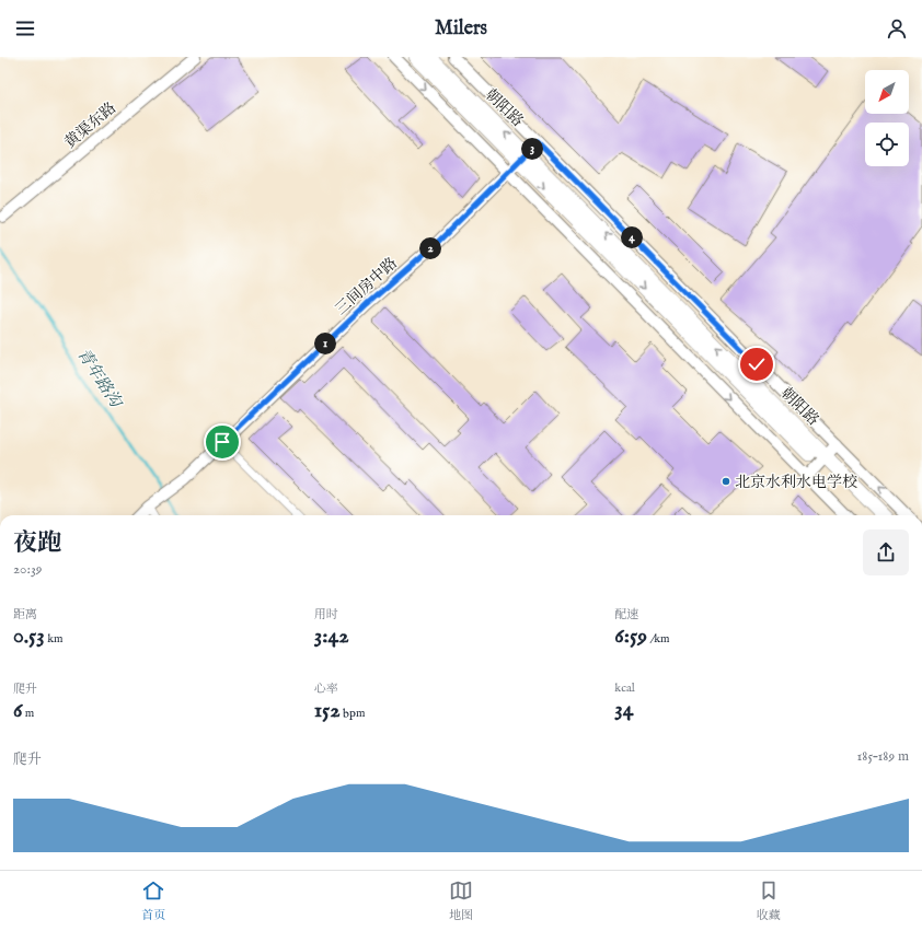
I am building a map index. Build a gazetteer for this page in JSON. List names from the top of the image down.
{
  "streets": {
    "highway": ["朝阳路"],
    "street": ["黄渠东路", "三间房中路"]
  },
  "crossings": [
    ["朝阳路", "三间房中路"]
  ],
  "water": ["青年路沟"],
  "places": ["北京水利水电学校"],
  "north": "bottom left",
  "page": {
    "header": "Milers",
    "pins": [
      "3",
      "4",
      "2",
      "1"
    ],
    "heading": ["夜跑", "20:39"],
    "stats": [
      ["距离", "0.53 km"],
      ["用时", "3:42"],
      ["配速", "6:59 /km"],
      ["爬升", "6 m"],
      ["心率", "152 bpm"],
      ["kcal", "34"]
    ],
    "chart": ["爬升", "185–189 m"],
    "tabs": ["首页", "地图", "收藏"]
  }
}
